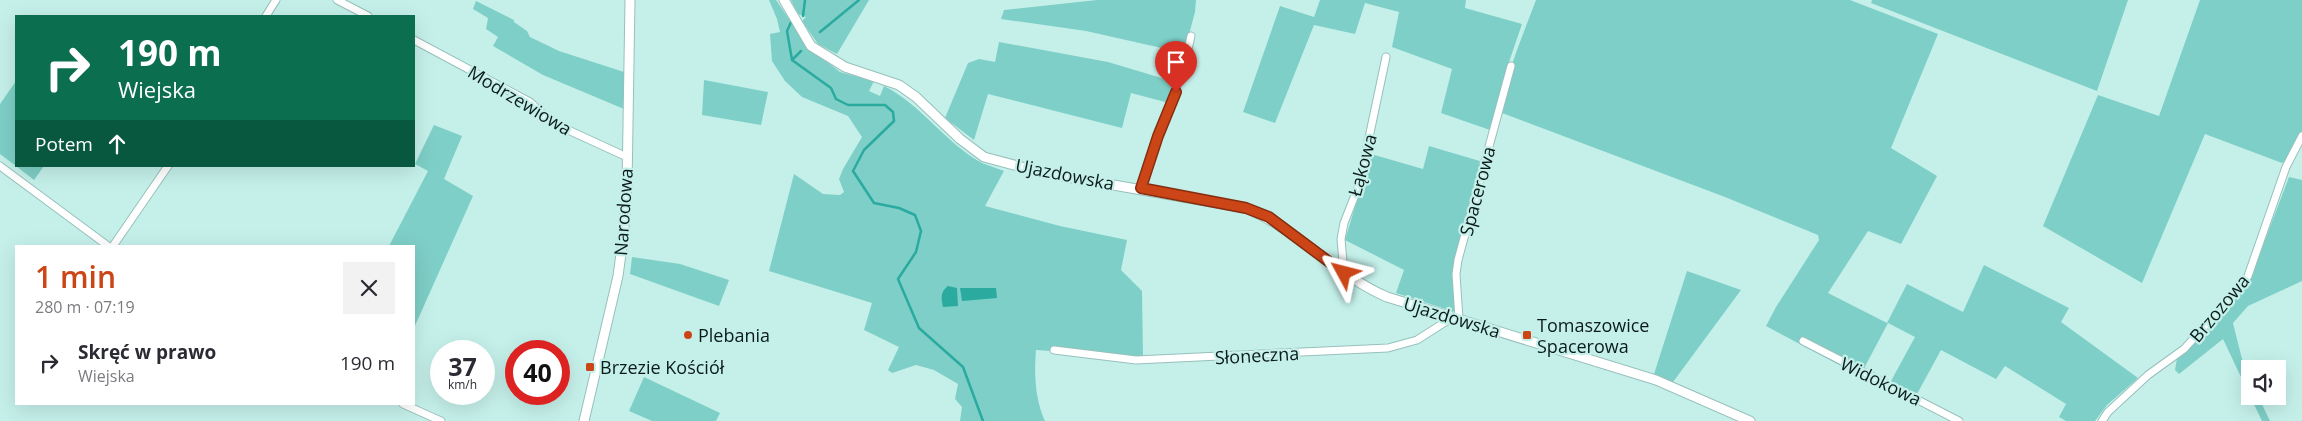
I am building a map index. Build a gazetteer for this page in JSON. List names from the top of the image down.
{
  "streets": {
    "street": [
      "Modrzewiowa",
      "Łąkowa",
      "Ujazdowska",
      "Spacerowa",
      "Narodowa",
      "Brzozowa",
      "Słoneczna",
      "Widokowa"
    ]
  },
  "crossings": [
    ["Modrzewiowa", "Narodowa"],
    ["Łąkowa", "Ujazdowska"],
    ["Ujazdowska", "Spacerowa"],
    ["Ujazdowska", "Słoneczna"],
    ["Spacerowa", "Słoneczna"]
  ],
  "places": {
    "other": ["Plebania"],
    "transit": ["Tomaszowice Spacerowa", "Brzezie Kościół"]
  },
  "page": {
    "turn": ["190 m", "Wiejska"],
    "then": "Potem",
    "heading": ["1 min", "280 m · 07:19"],
    "list": [
      {
        "name": "Skręć w prawo",
        "note": "Wiejska",
        "value": "190 m"
      }
    ],
    "speed": "37 km/h",
    "limit": "40"
  }
}
